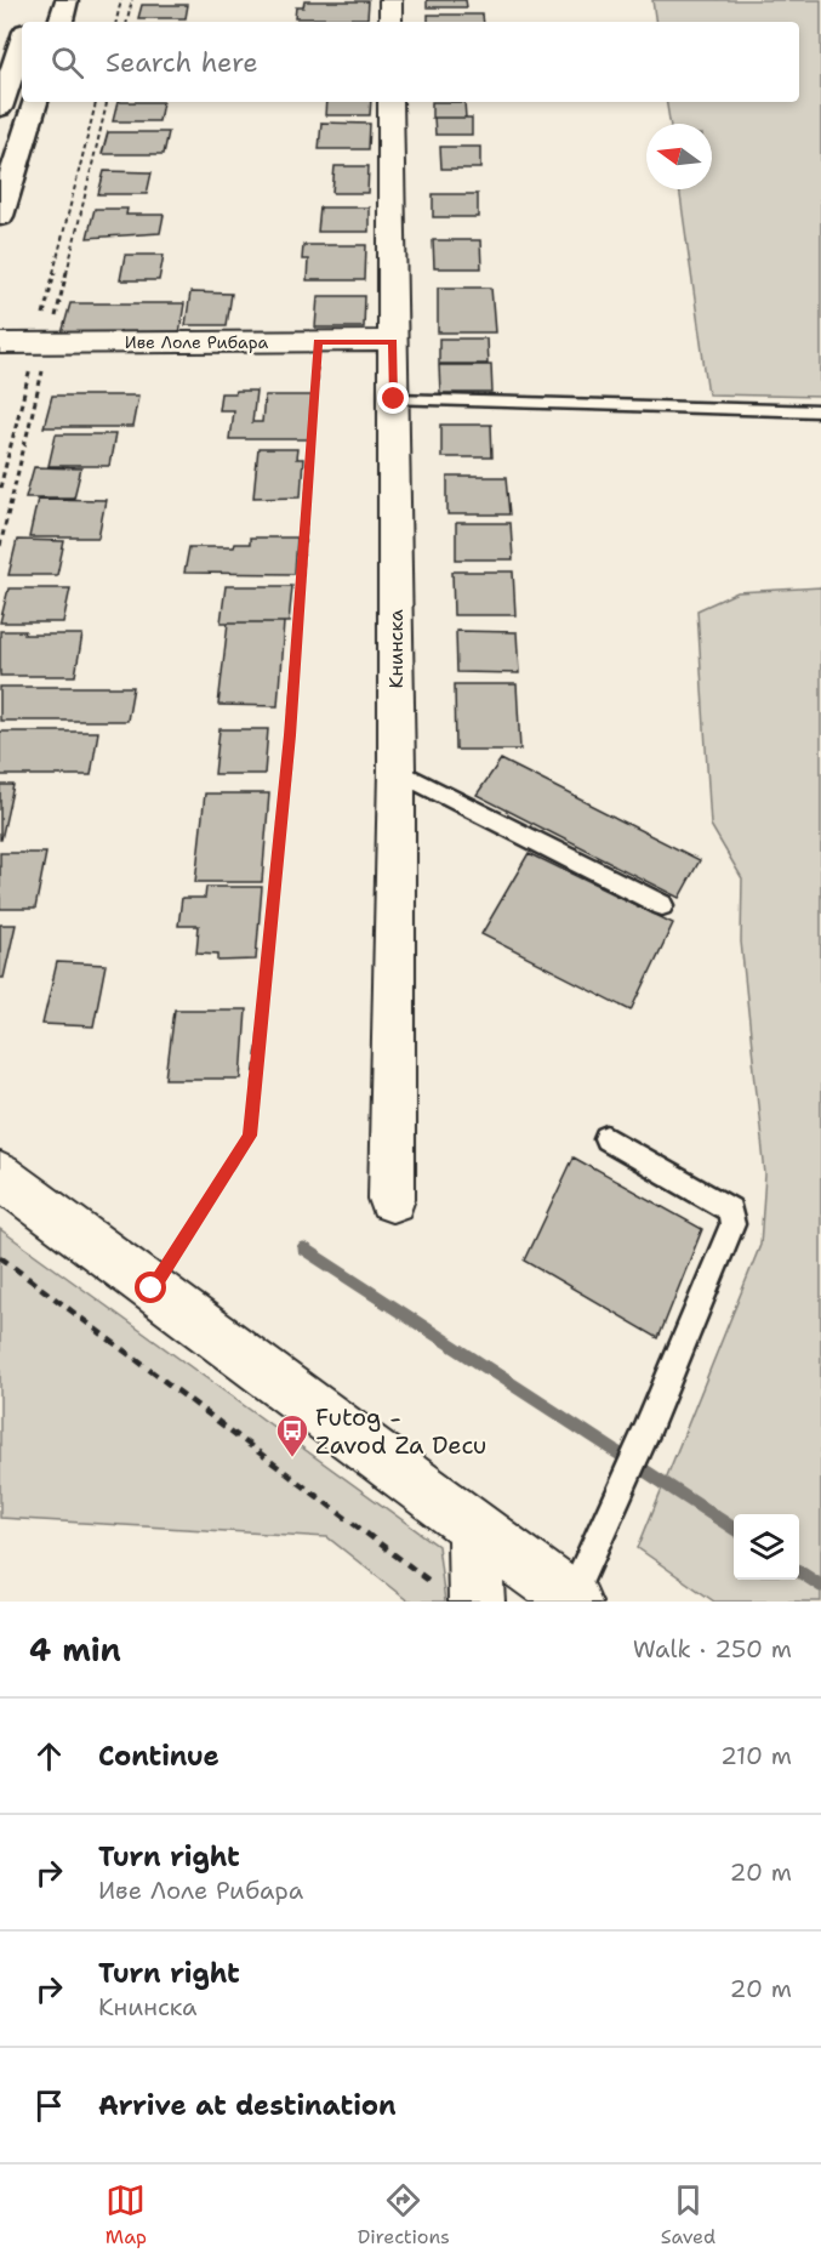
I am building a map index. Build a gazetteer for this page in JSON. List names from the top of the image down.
{
  "streets": {
    "street": ["Иве Лоле Рибара", "Книнска"]
  },
  "crossings": [
    ["Иве Лоле Рибара", "Книнска"]
  ],
  "places": {
    "bus stop": ["Futog - Zavod Za Decu"]
  },
  "north": "left",
  "page": {
    "search": "Search here",
    "heading": ["4 min", "Walk · 250 m"],
    "list": [
      ["Continue", "210 m"],
      ["Turn right", "Иве Лоле Рибара", "20 m"],
      ["Turn right", "Книнска", "20 m"],
      "Arrive at destination"
    ],
    "nav": ["Map", "Directions", "Saved"]
  }
}
